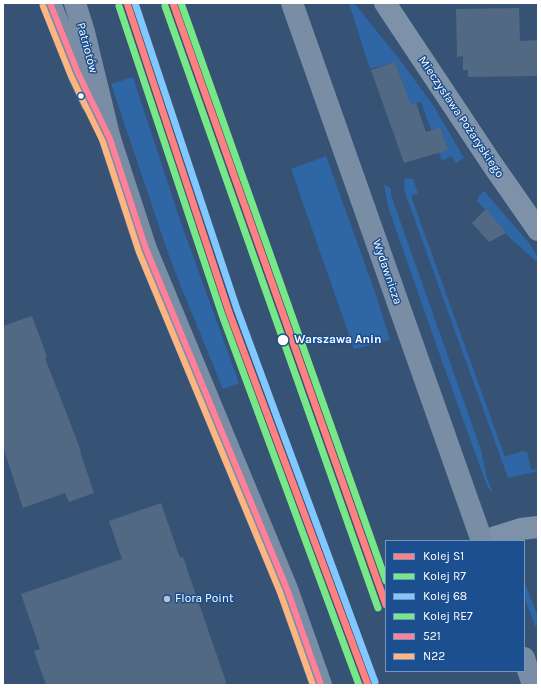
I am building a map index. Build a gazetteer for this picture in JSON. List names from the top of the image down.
{
  "streets": {
    "main road": ["Patriotów", "Wydawnicza"],
    "street": ["Mieczysława Pożaryskiego"]
  },
  "places": ["Warszawa Anin", "Flora Point"],
  "lines": [
    "rail line S1",
    "rail line 68",
    "rail line RE7",
    "transit line 521",
    "rail line R7",
    "transit line N22"
  ],
  "legend": [
    "Kolej S1",
    "Kolej R7",
    "Kolej 68",
    "Kolej RE7",
    "521",
    "N22"
  ]
}
